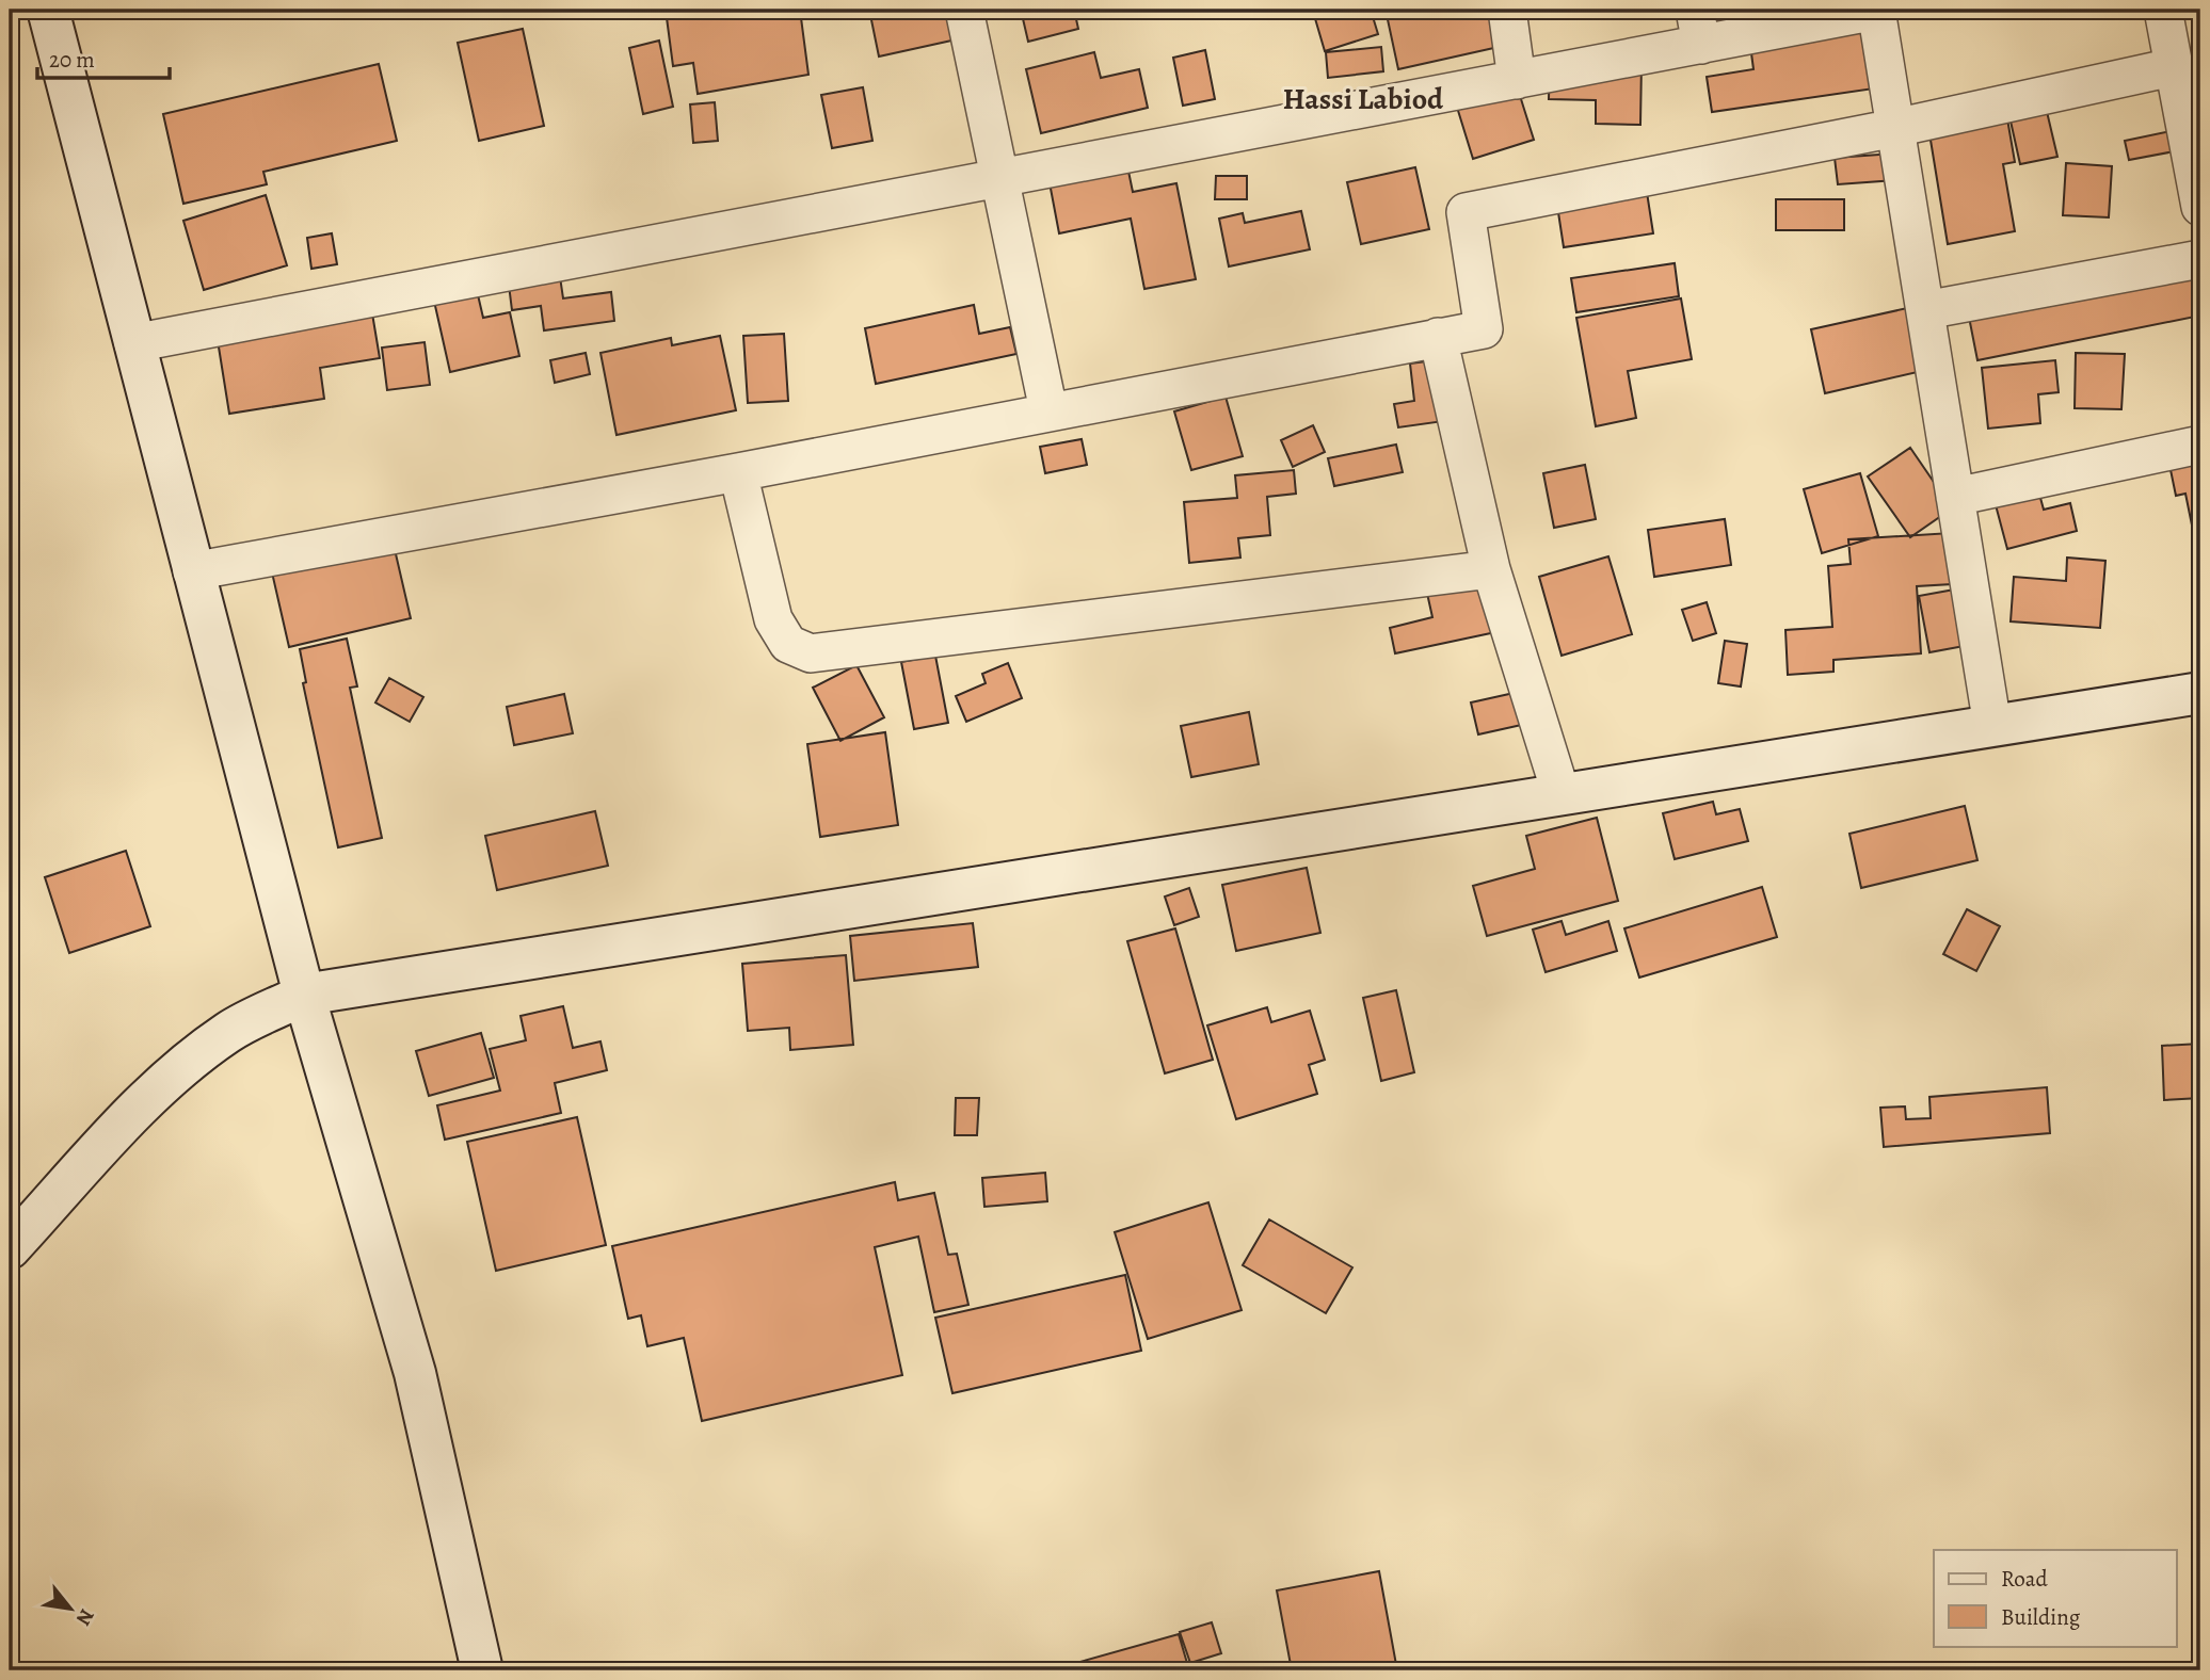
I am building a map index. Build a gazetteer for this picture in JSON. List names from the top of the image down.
{
  "districts": ["Hassi Labiod"],
  "legend": ["Road", "Building"],
  "scale_bar": "20 m",
  "north": "bottom right"
}
